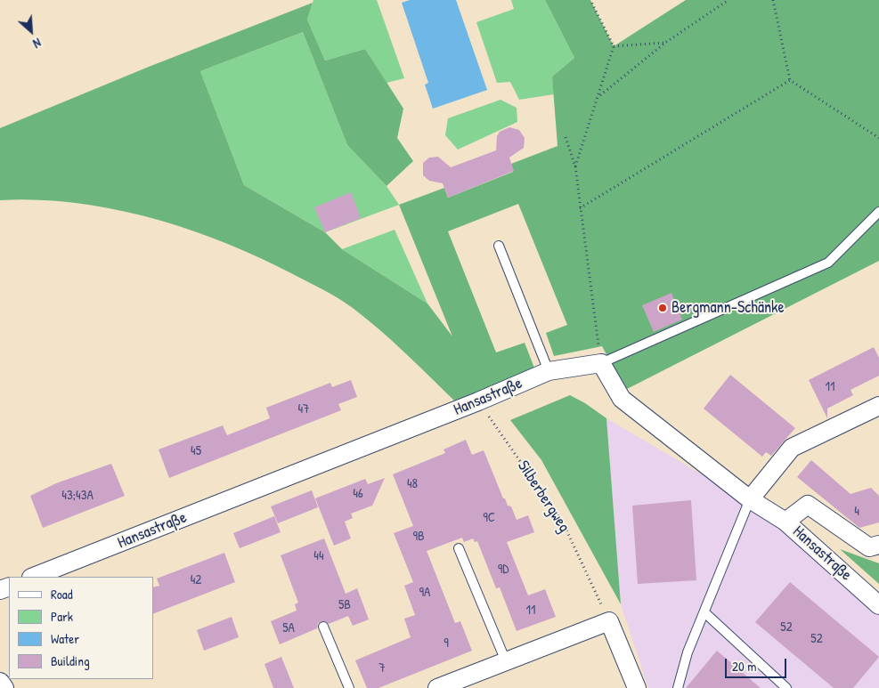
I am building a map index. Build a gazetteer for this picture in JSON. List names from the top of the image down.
{
  "streets": {
    "street": ["Hansastraße"],
    "path": ["Silberbergweg"]
  },
  "crossings": [
    ["Hansastraße", "Silberbergweg"]
  ],
  "places": ["Bergmann-Schänke"],
  "house_numbers": [
    "11",
    "47",
    "45",
    "48",
    "46",
    "43;43A",
    "4",
    "9C",
    "9B",
    "44",
    "9D",
    "42",
    "9A",
    "5B",
    "11",
    "52",
    "5A",
    "52",
    "9",
    "7"
  ],
  "legend": [
    "Road",
    "Park",
    "Water",
    "Building"
  ],
  "scale_bar": "20 m",
  "north": "bottom right"
}
